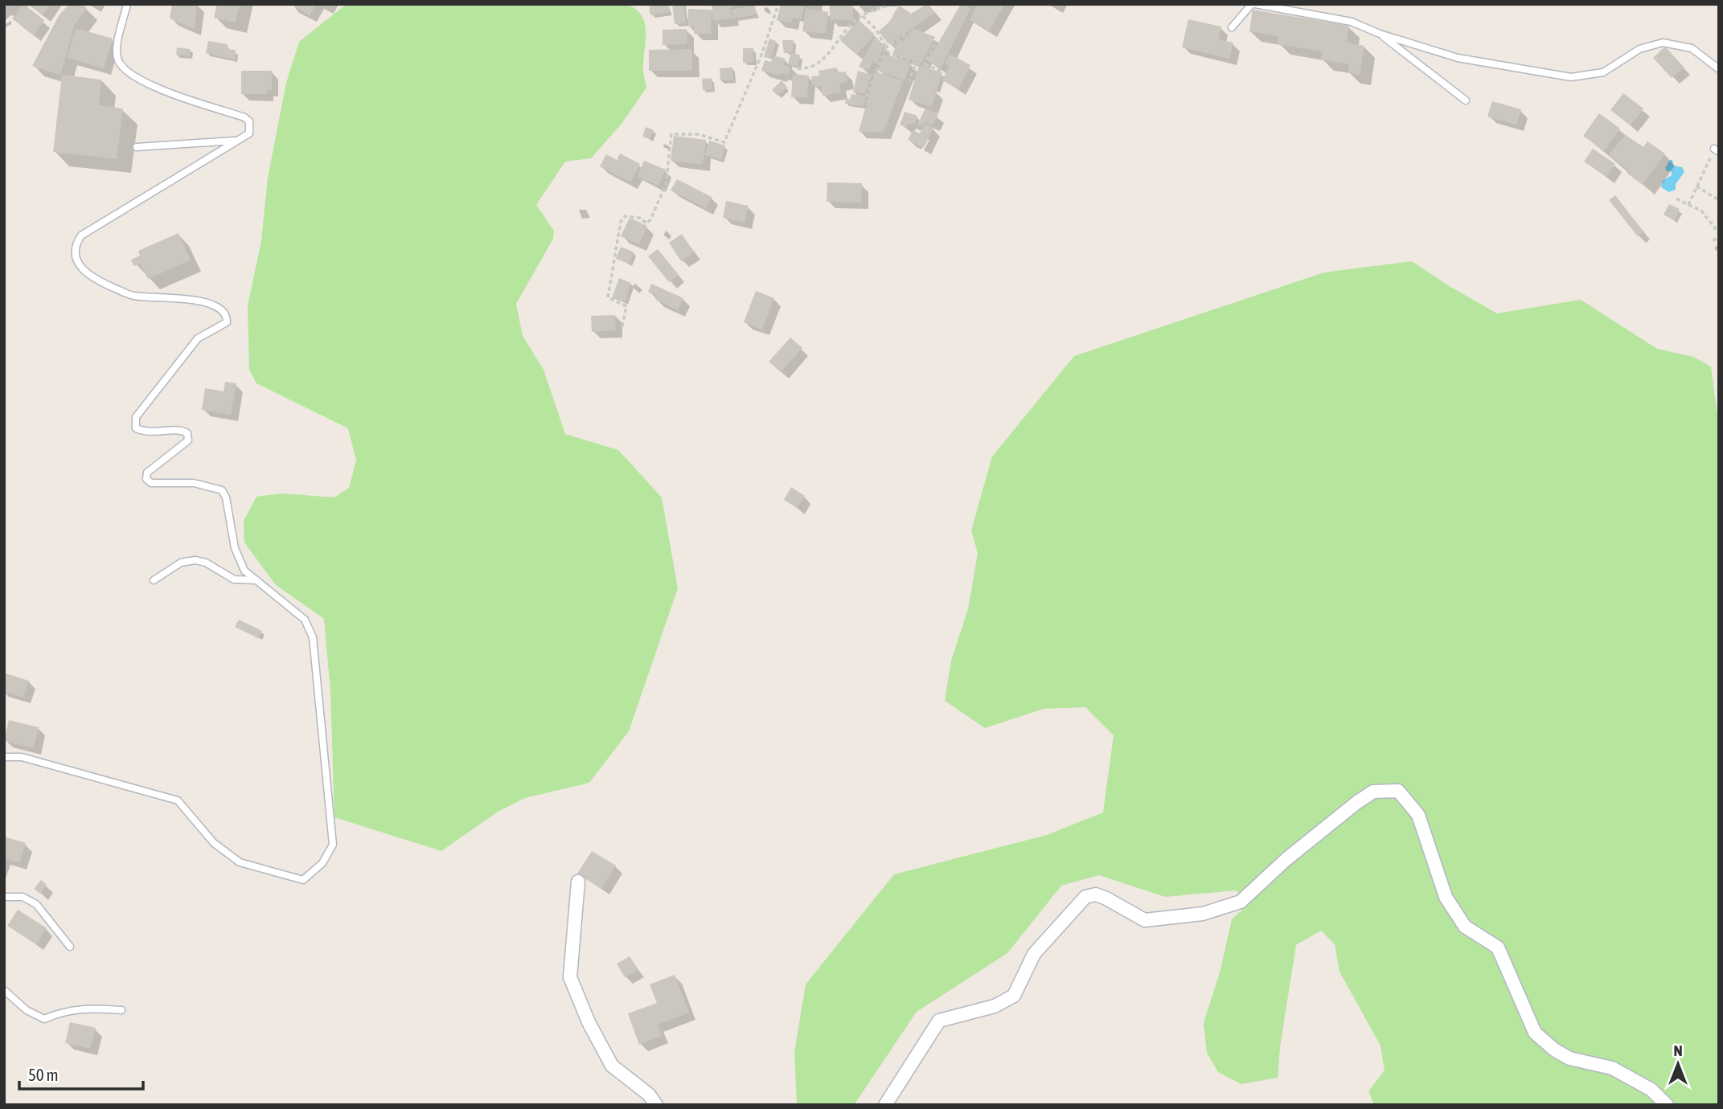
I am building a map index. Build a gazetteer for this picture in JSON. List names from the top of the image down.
{
  "scale_bar": "50 m",
  "north": "top"
}
